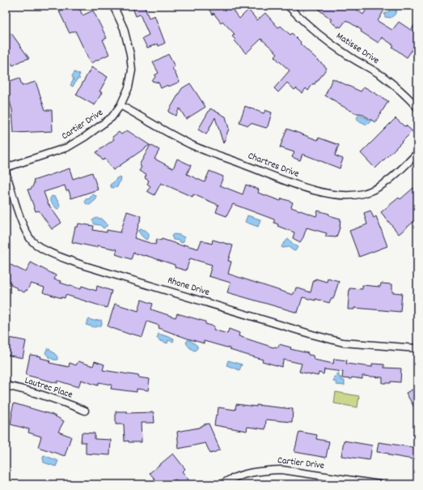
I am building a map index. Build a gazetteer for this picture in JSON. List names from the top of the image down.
{
  "streets": {
    "street": [
      "Matisse Drive",
      "Cartier Drive",
      "Chartres Drive",
      "Rhone Drive",
      "Lautrec Place"
    ]
  },
  "crossings": [
    ["Cartier Drive", "Chartres Drive"]
  ]
}
